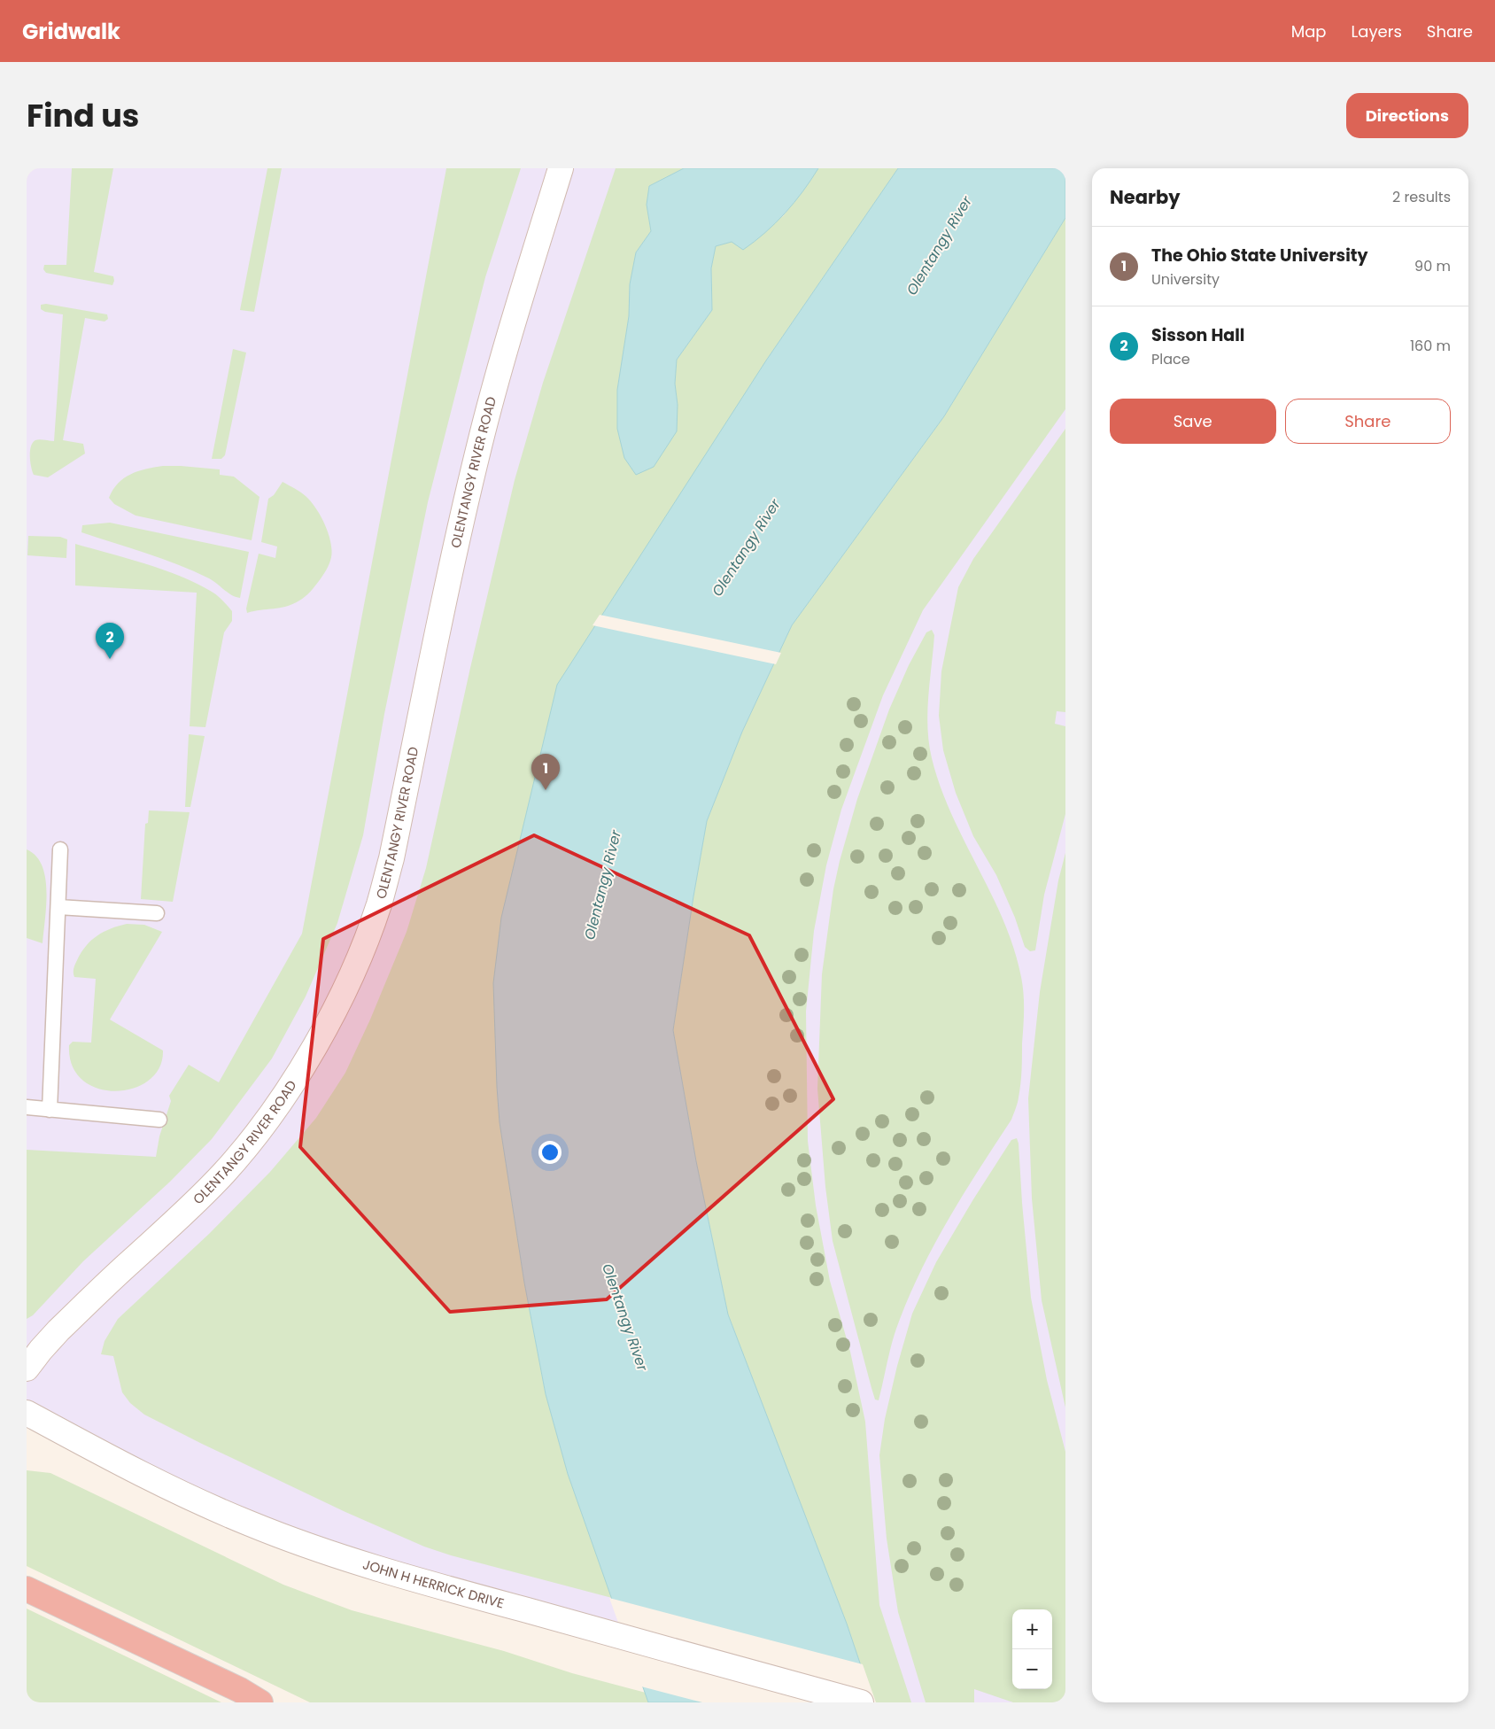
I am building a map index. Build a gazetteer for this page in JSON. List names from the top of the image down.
{
  "streets": {
    "main road": ["OLENTANGY RIVER ROAD", "JOHN H HERRICK DRIVE"]
  },
  "water": ["Olentangy River"],
  "page": {
    "header": "Gridwalk",
    "nav": ["Map", "Layers", "Share"],
    "title": "Find us",
    "buttons": [
      "Directions",
      ["Save", "Share"]
    ],
    "heading": ["Nearby", "2 results"],
    "list": [
      {
        "mark": "1",
        "name": "The Ohio State University",
        "note": "University",
        "value": "90 m"
      },
      {
        "mark": "2",
        "name": "Sisson Hall",
        "note": "Place",
        "value": "160 m"
      }
    ],
    "pins": ["2", "1"],
    "map_buttons": ["+", "−"]
  }
}
